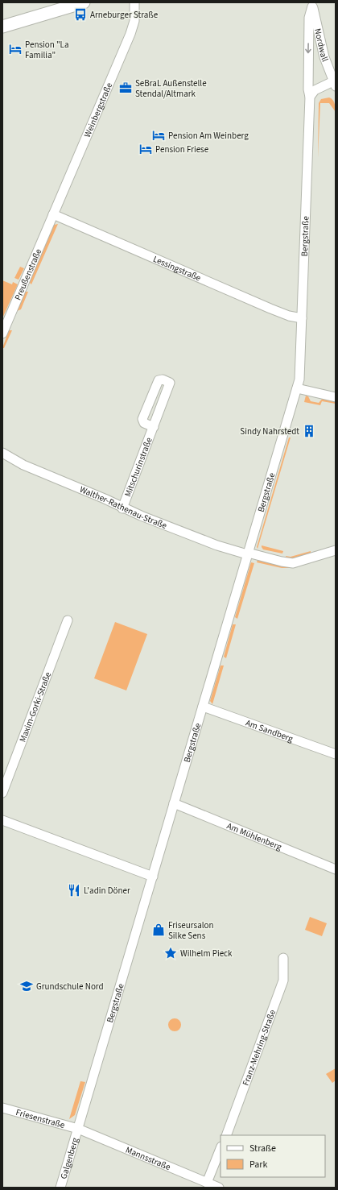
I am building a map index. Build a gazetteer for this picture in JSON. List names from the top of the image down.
{
  "streets": {
    "street": [
      "Nordwall",
      "Weinbergstraße",
      "Bergstraße",
      "Lessingstraße",
      "Preußenstraße",
      "Mitschurinstraße",
      "Walther-Rathenau-Straße",
      "Maxim-Gorki-Straße",
      "Am Sandberg",
      "Am Mühlenberg",
      "Franz-Mehring-Straße",
      "Friesenstraße",
      "Galgenberg",
      "Mannsstraße"
    ]
  },
  "crossings": [
    ["Nordwall", "Bergstraße"],
    ["Weinbergstraße", "Lessingstraße"],
    ["Weinbergstraße", "Preußenstraße"],
    ["Bergstraße", "Lessingstraße"],
    ["Bergstraße", "Walther-Rathenau-Straße"],
    ["Bergstraße", "Am Sandberg"],
    ["Bergstraße", "Am Mühlenberg"],
    ["Bergstraße", "Friesenstraße"],
    ["Bergstraße", "Galgenberg"],
    ["Bergstraße", "Mannsstraße"],
    ["Lessingstraße", "Preußenstraße"],
    ["Mitschurinstraße", "Walther-Rathenau-Straße"],
    ["Friesenstraße", "Galgenberg"],
    ["Friesenstraße", "Mannsstraße"],
    ["Galgenberg", "Mannsstraße"]
  ],
  "places": {
    "bus stop": ["Arneburger Straße"],
    "hotel": ["Pension \"La Familia\"", "Pension Am Weinberg", "Pension Friese"],
    "office": ["SeBraL Außenstelle Stendal/Altmark"],
    "building": ["Sindy Nahrstedt"],
    "restaurant": ["L'adin Döner"],
    "shop": ["Friseursalon Silke Sens"],
    "place": ["Wilhelm Pieck"],
    "school or university": ["Grundschule Nord"]
  },
  "legend": ["Straße", "Park"]
}
